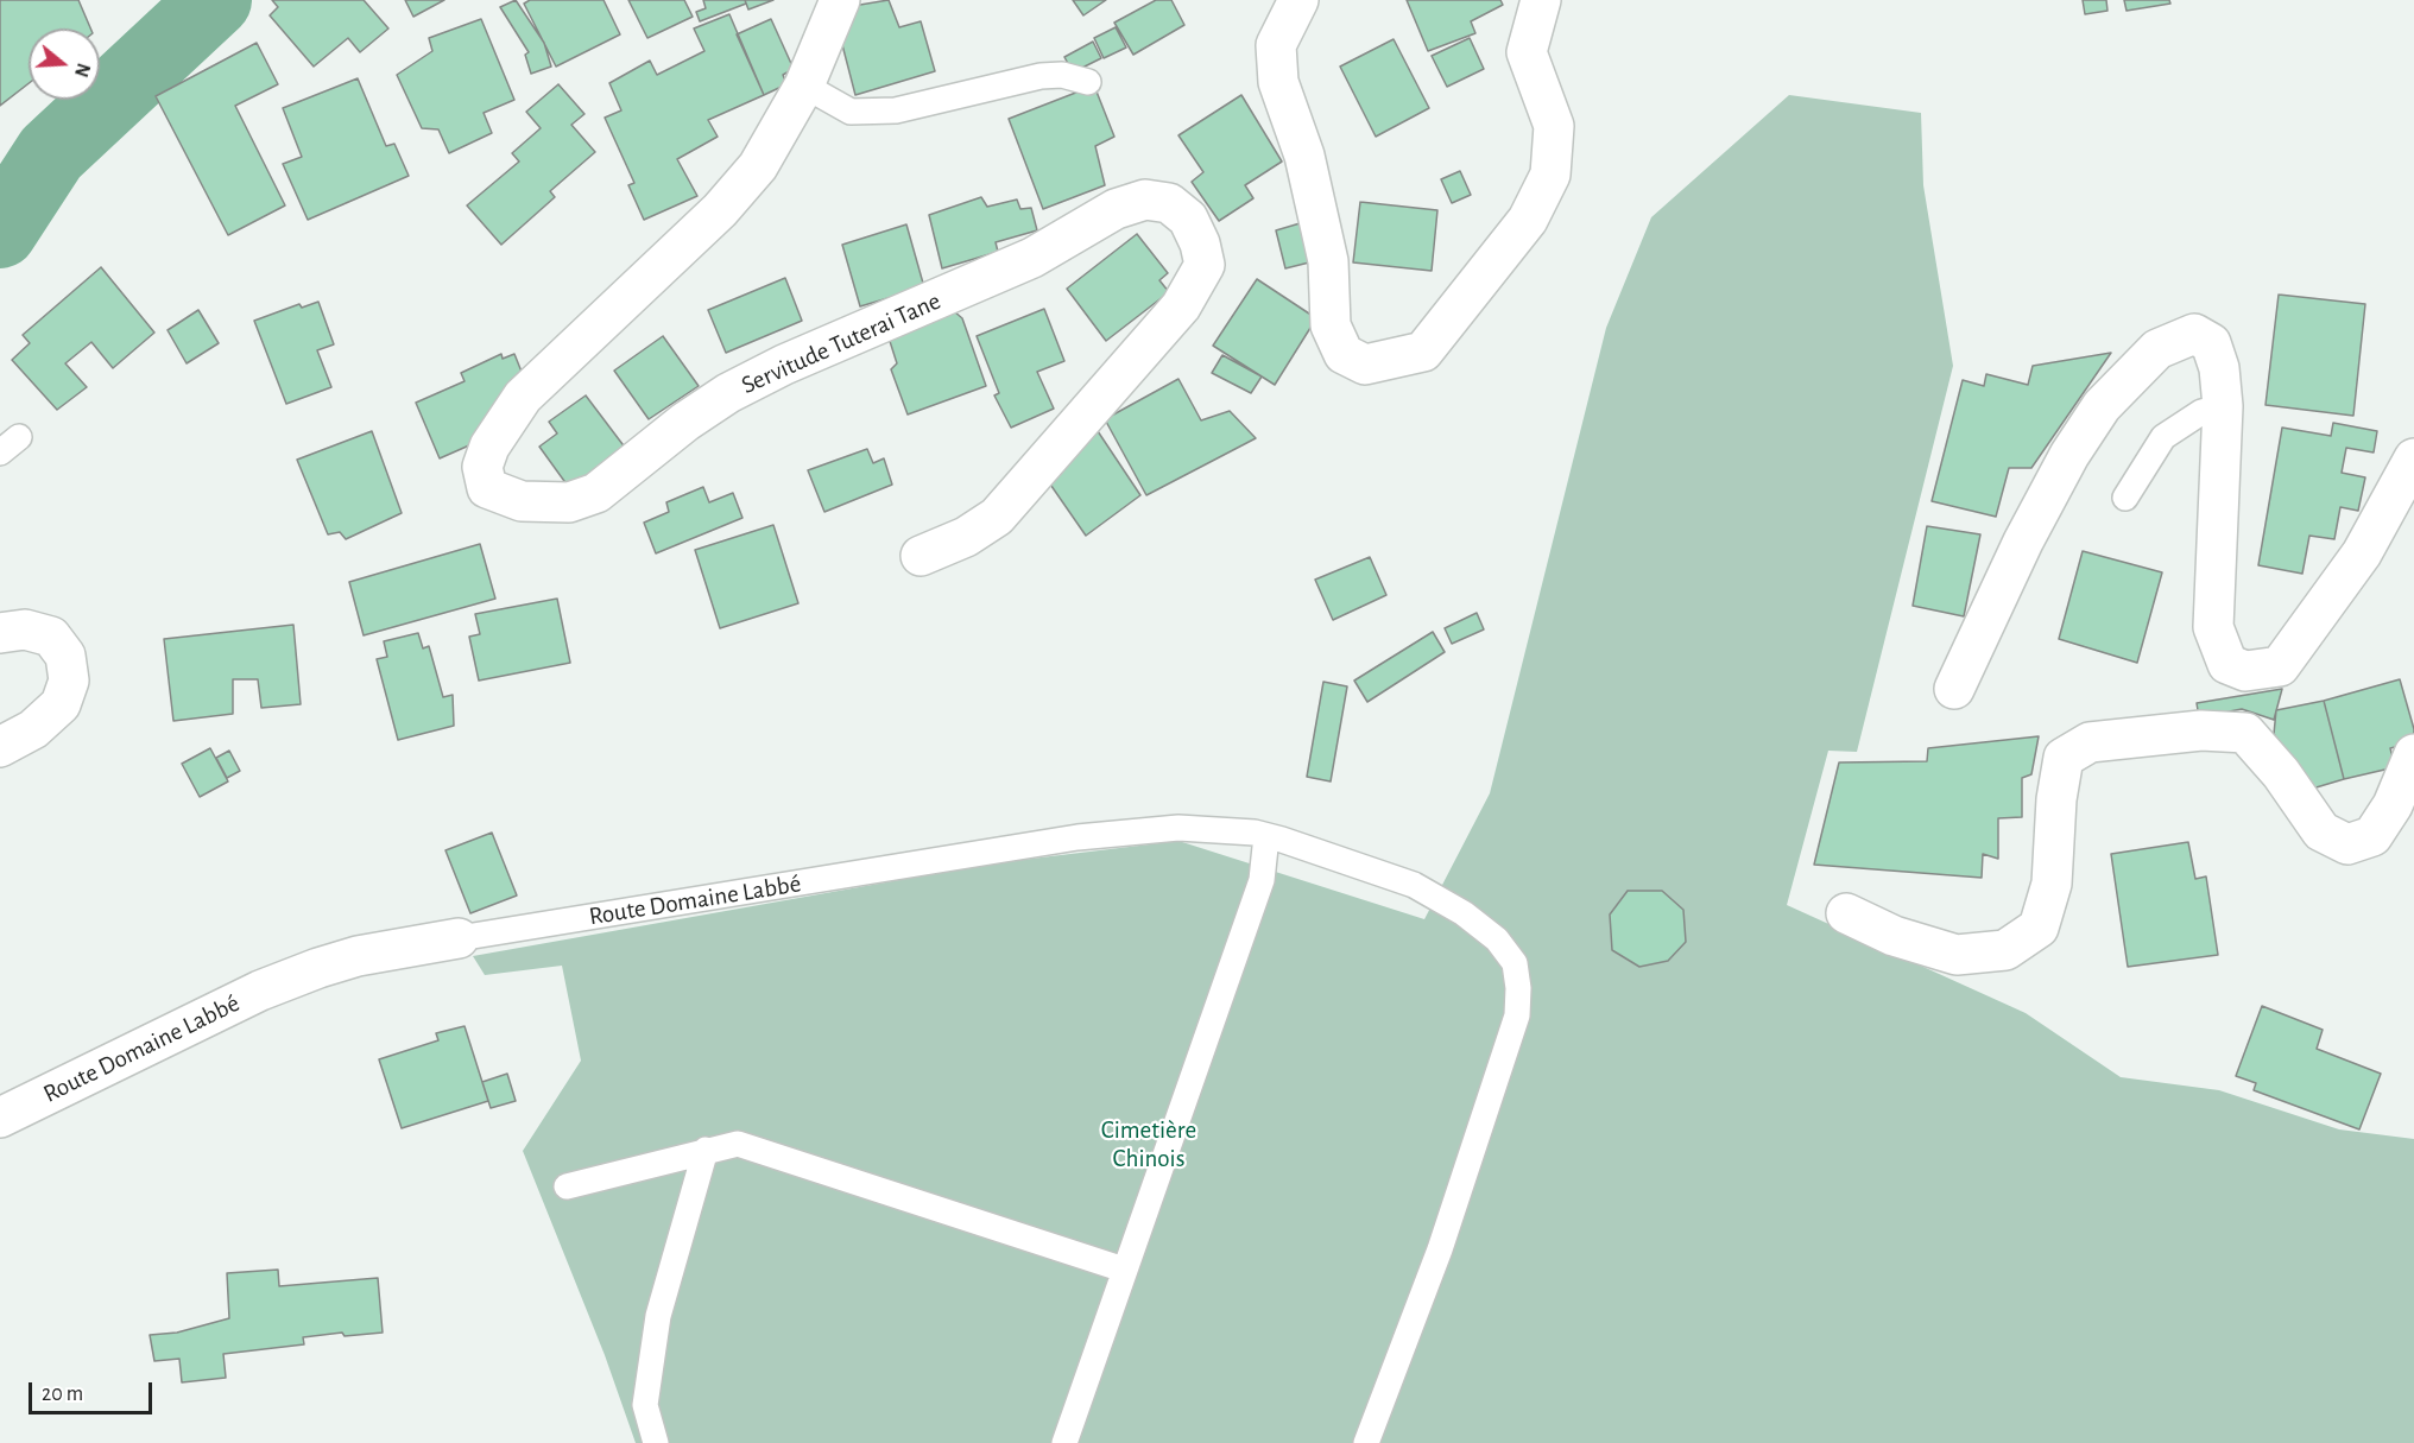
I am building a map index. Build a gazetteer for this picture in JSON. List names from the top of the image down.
{
  "streets": {
    "street": ["Servitude Tuterai Tane", "Route Domaine Labbé"]
  },
  "parks": ["Cimetière Chinois"],
  "scale_bar": "20 m",
  "north": "right"
}
